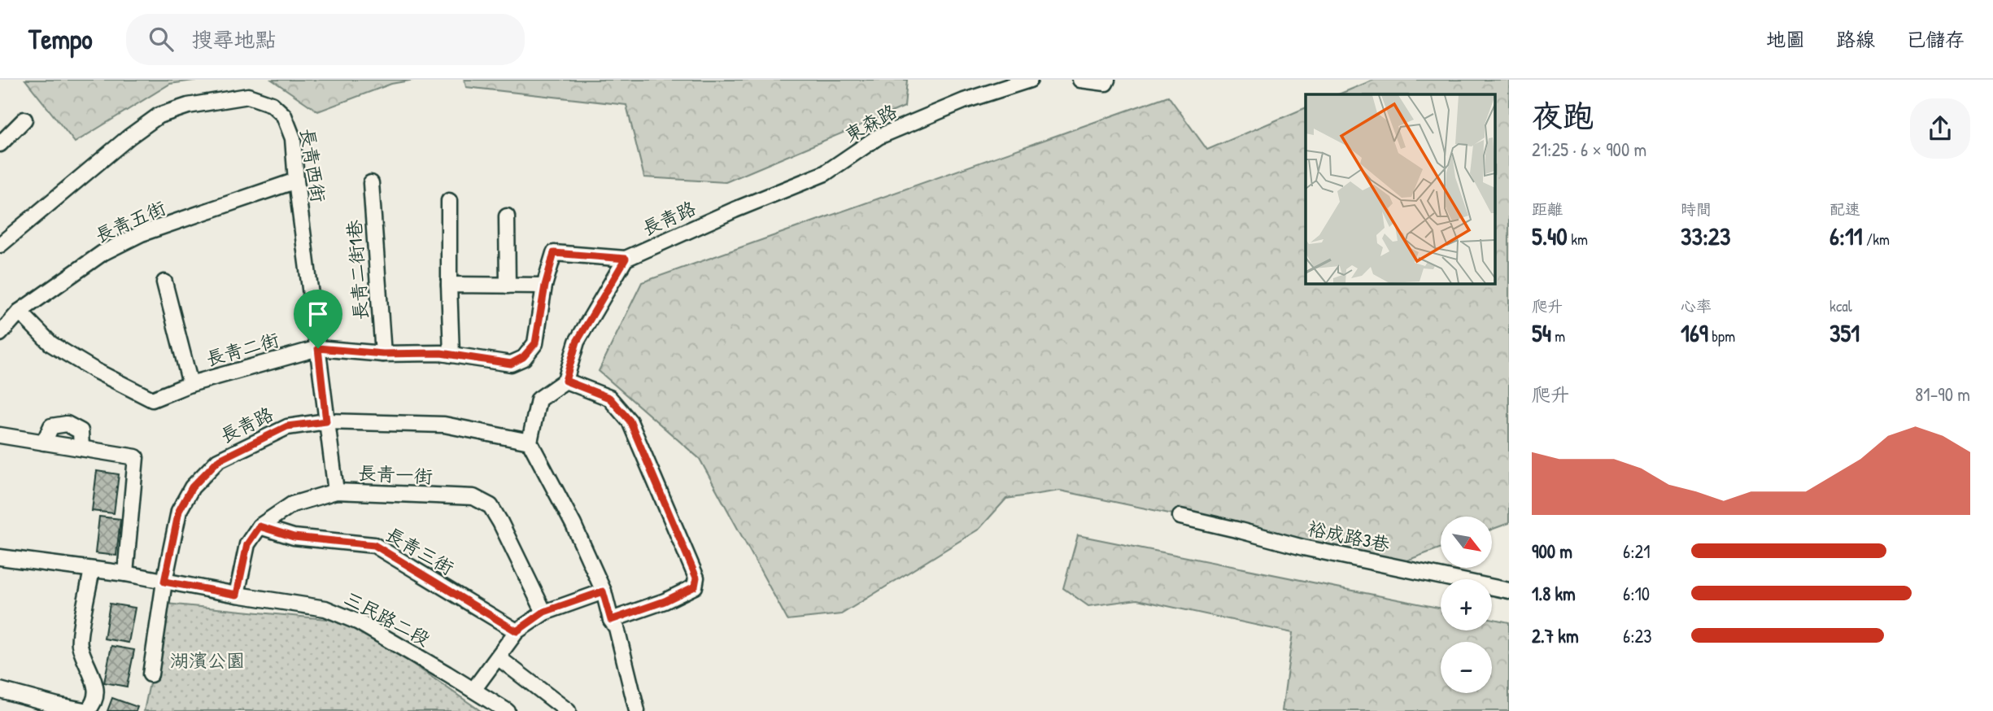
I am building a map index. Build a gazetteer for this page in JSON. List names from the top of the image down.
{
  "streets": {
    "street": [
      "東森路",
      "長青西街",
      "長青路",
      "長青五街",
      "長青二街1巷",
      "長青二街",
      "長青一街",
      "裕成路3巷",
      "長青三街",
      "三民路二段"
    ]
  },
  "crossings": [
    ["東森路", "長青路"],
    ["長青西街", "長青路"],
    ["長青西街", "長青五街"],
    ["長青西街", "長青二街"],
    ["長青西街", "長青一街"],
    ["長青路", "三民路二段"],
    ["長青二街1巷", "長青二街"],
    ["長青一街", "長青三街"],
    ["長青一街", "三民路二段"]
  ],
  "parks": ["湖濱公園"],
  "north": "bottom right",
  "page": {
    "header": "Tempo",
    "search": "搜尋地點",
    "nav": ["地圖", "路線", "已儲存"],
    "heading": ["夜跑", "21:25 · 6 × 900 m"],
    "stats": [
      ["距離", "5.40 km"],
      ["時間", "33:23"],
      ["配速", "6:11 /km"],
      ["爬升", "54 m"],
      ["心率", "169 bpm"],
      ["kcal", "351"]
    ],
    "chart": ["爬升", "81–90 m"],
    "map_buttons": ["+", "−"],
    "list": [
      {
        "name": "900 m",
        "note": "6:21"
      },
      {
        "name": "1.8 km",
        "note": "6:10"
      },
      {
        "name": "2.7 km",
        "note": "6:23"
      }
    ]
  }
}
